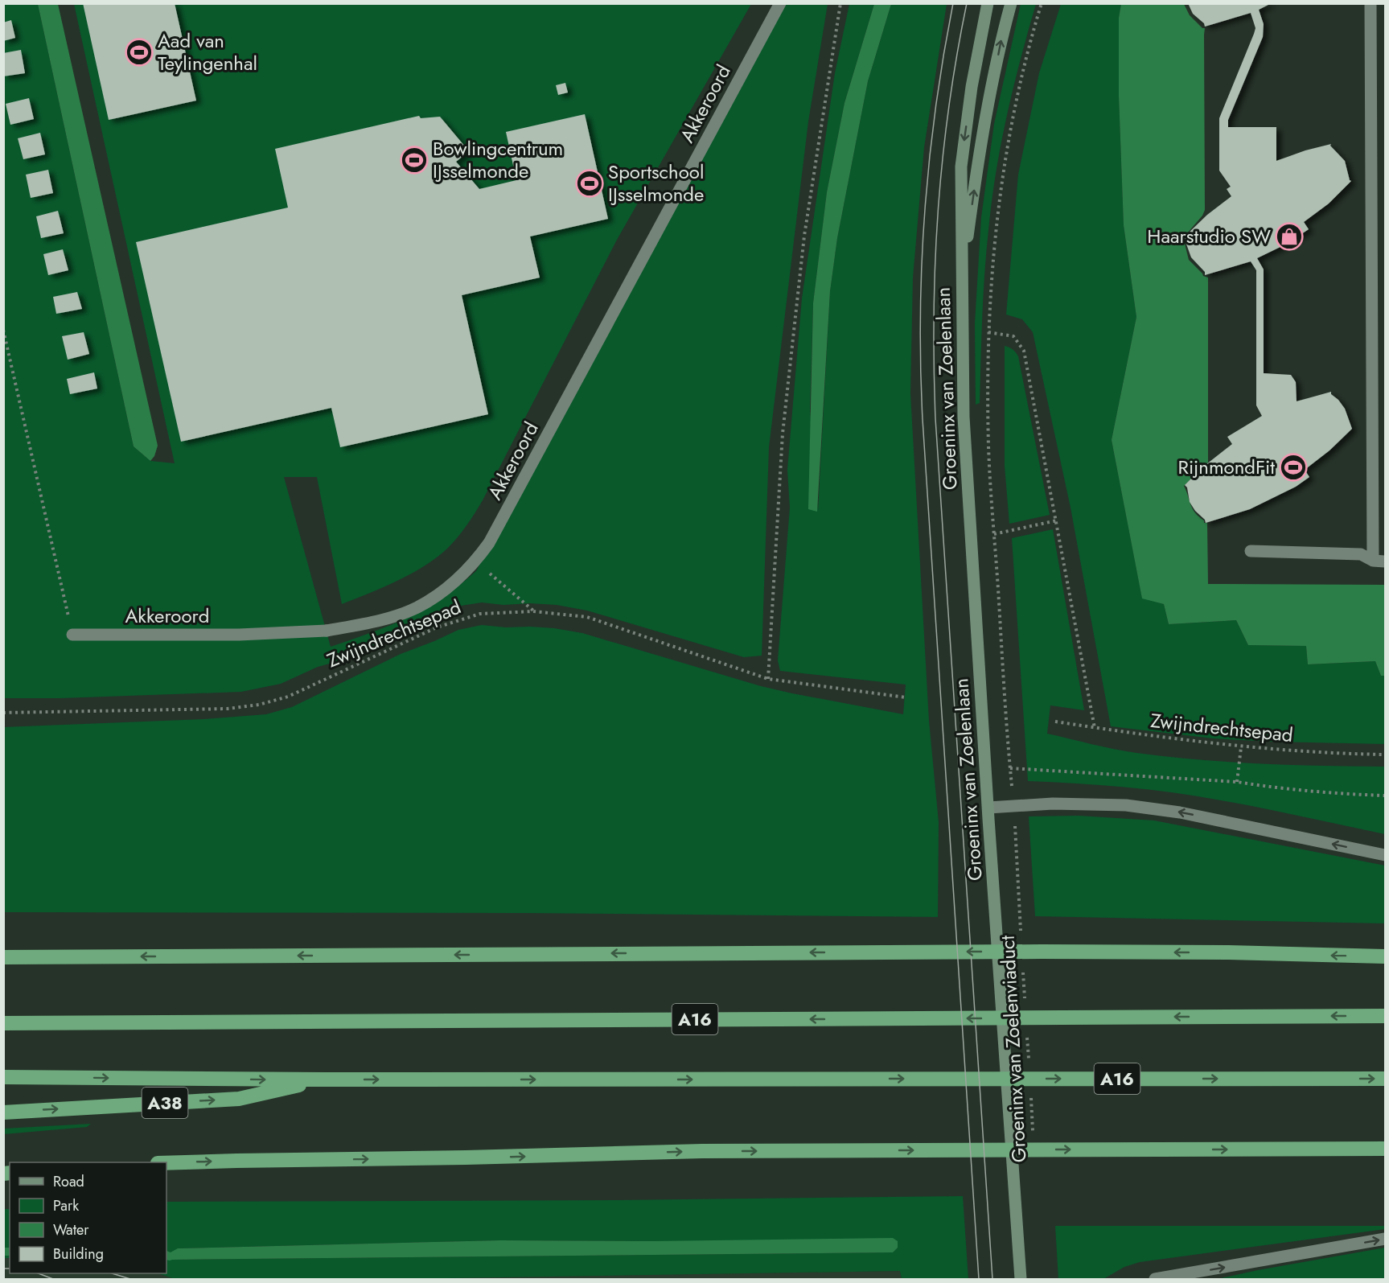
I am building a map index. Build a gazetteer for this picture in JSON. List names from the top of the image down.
{
  "streets": {
    "highway": ["A16", "A38"],
    "main road": ["Groeninx van Zoelenlaan"],
    "street": ["Akkeroord"],
    "path": ["Zwijndrechtsepad", "Groeninx van Zoelenviaduct"]
  },
  "crossings": [
    ["Groeninx van Zoelenlaan", "Groeninx van Zoelenviaduct"],
    ["A16", "A38"]
  ],
  "places": {
    "sports": [
      "Aad van Teylingenhal",
      "Bowlingcentrum IJsselmonde",
      "Sportschool IJsselmonde",
      "RijnmondFit"
    ],
    "shop": ["Haarstudio SW"]
  },
  "legend": [
    "Road",
    "Park",
    "Water",
    "Building"
  ]
}
